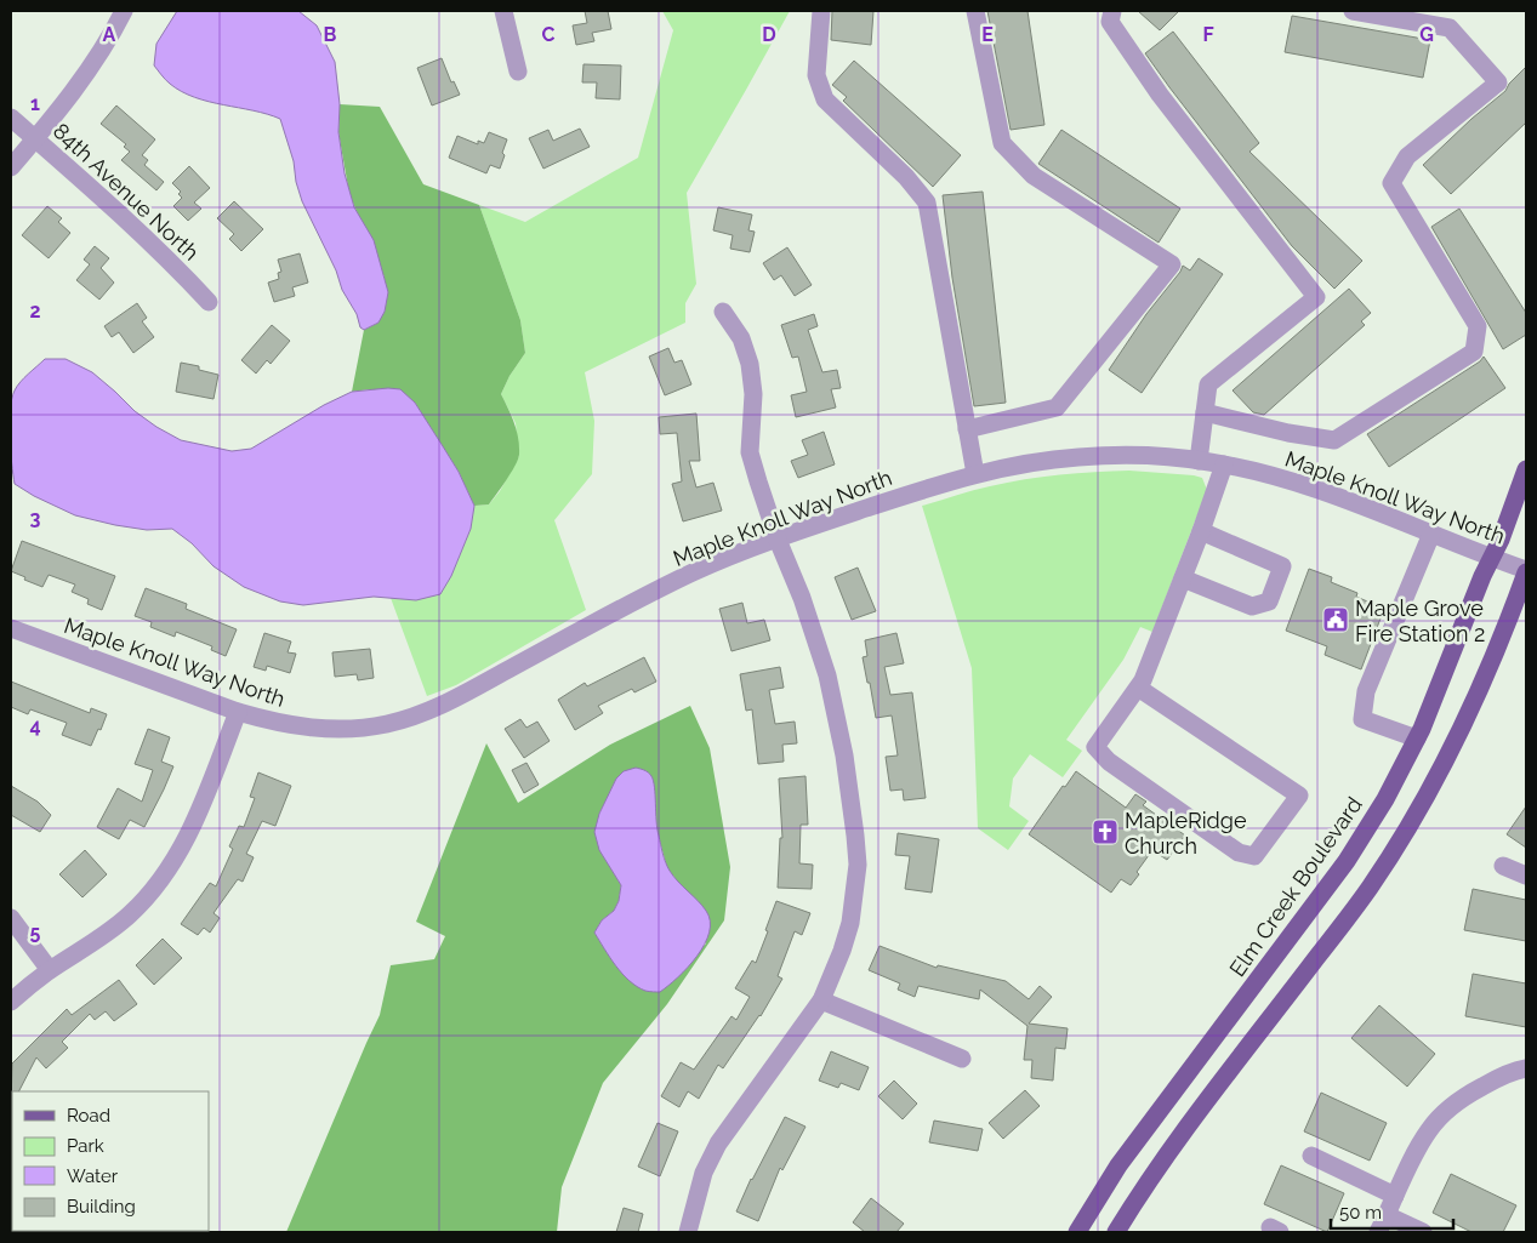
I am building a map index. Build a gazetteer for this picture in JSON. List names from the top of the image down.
{
  "streets": {
    "main road": ["Elm Creek Boulevard"],
    "street": ["84th Avenue North", "Maple Knoll Way North"]
  },
  "crossings": [
    ["Maple Knoll Way North", "Elm Creek Boulevard"]
  ],
  "places": {
    "public building": ["Maple Grove Fire Station 2"],
    "church": ["MapleRidge Church"]
  },
  "legend": [
    "Road",
    "Park",
    "Water",
    "Building"
  ],
  "scale_bar": "50 m",
  "grid": {
    "columns": [
      "A",
      "B",
      "C",
      "D",
      "E",
      "F",
      "G"
    ],
    "rows": [
      "1",
      "2",
      "3",
      "4",
      "5"
    ]
  }
}
